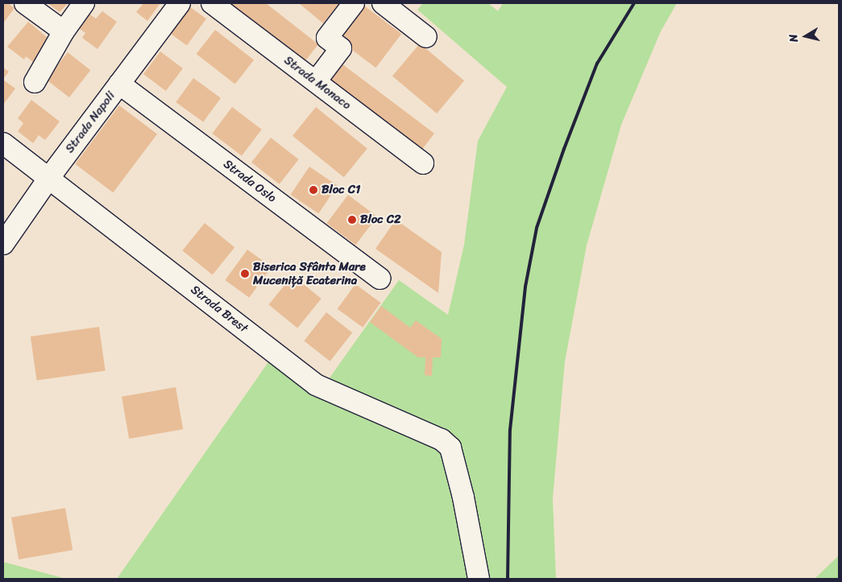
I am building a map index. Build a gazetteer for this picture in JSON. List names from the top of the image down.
{
  "streets": {
    "street": [
      "Strada Monaco",
      "Strada Napoli",
      "Strada Oslo",
      "Strada Brest"
    ]
  },
  "crossings": [
    ["Strada Napoli", "Strada Oslo"],
    ["Strada Napoli", "Strada Brest"]
  ],
  "places": ["Bloc C1", "Bloc C2", "Biserica Sfânta Mare Muceniță Ecaterina"],
  "north": "left"
}
